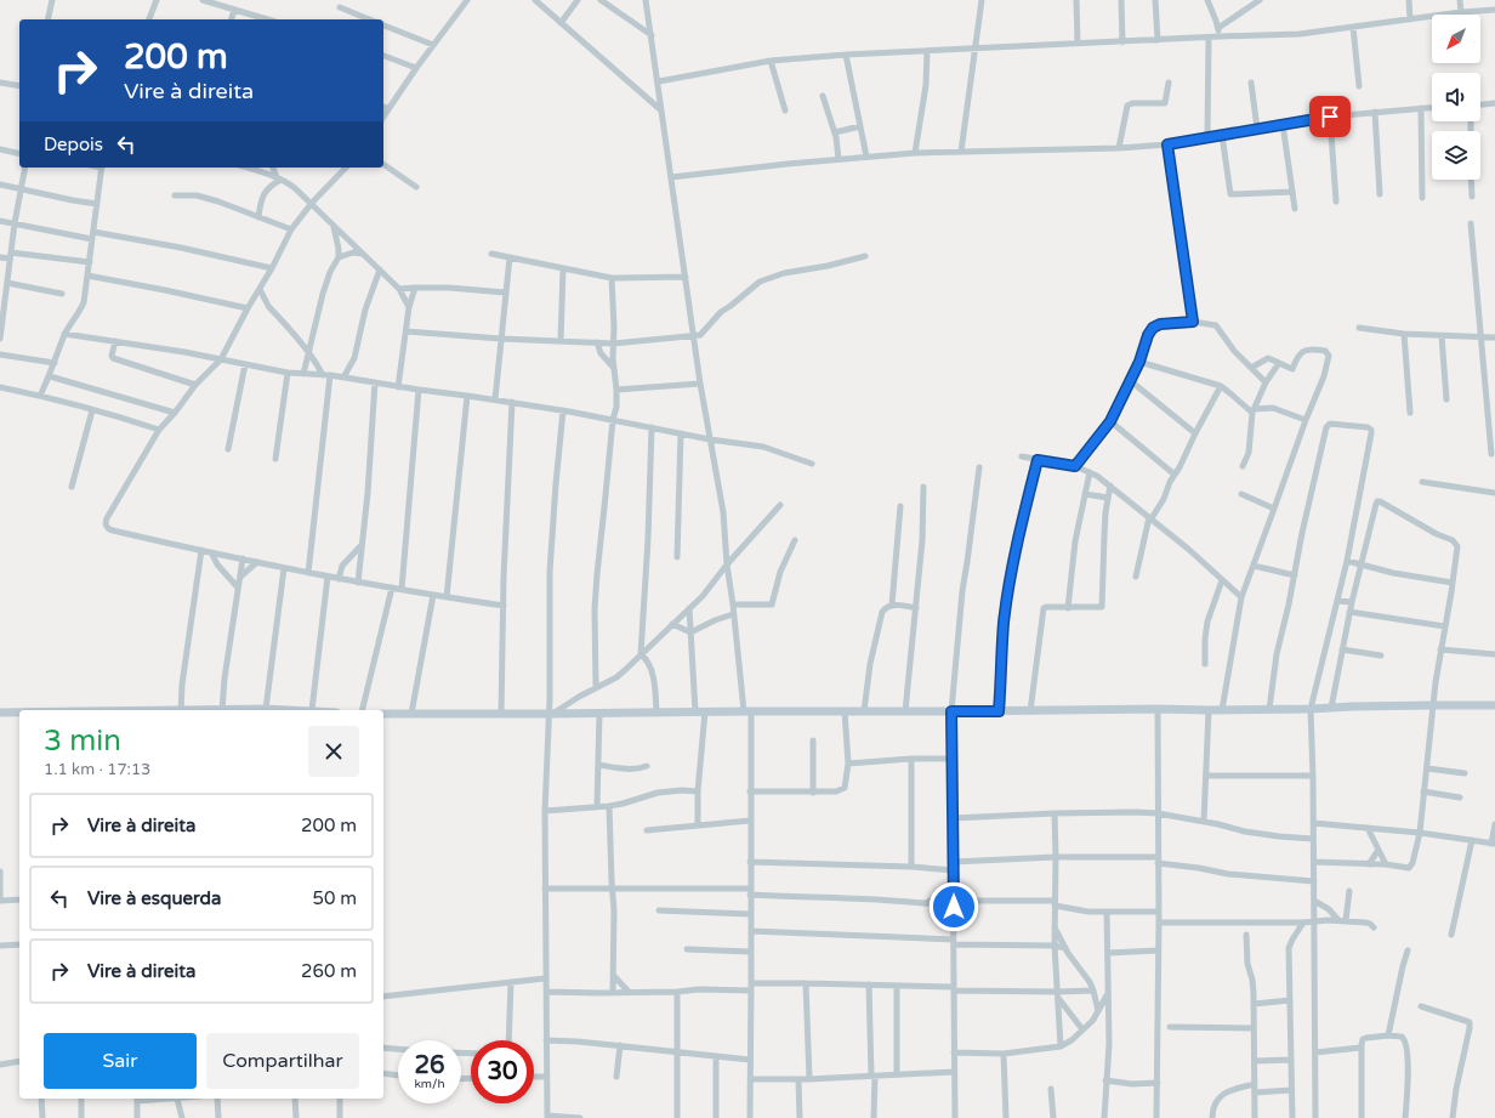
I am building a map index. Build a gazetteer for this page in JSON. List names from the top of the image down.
{
  "north": "bottom left",
  "page": {
    "turn": ["200 m", "Vire à direita"],
    "then": "Depois",
    "heading": ["3 min", "1.1 km · 17:13"],
    "list": [
      {
        "name": "Vire à direita",
        "value": "200 m"
      },
      {
        "name": "Vire à esquerda",
        "value": "50 m"
      },
      {
        "name": "Vire à direita",
        "value": "260 m"
      }
    ],
    "buttons": ["Sair", "Compartilhar"],
    "speed": "26 km/h",
    "limit": "30"
  }
}
